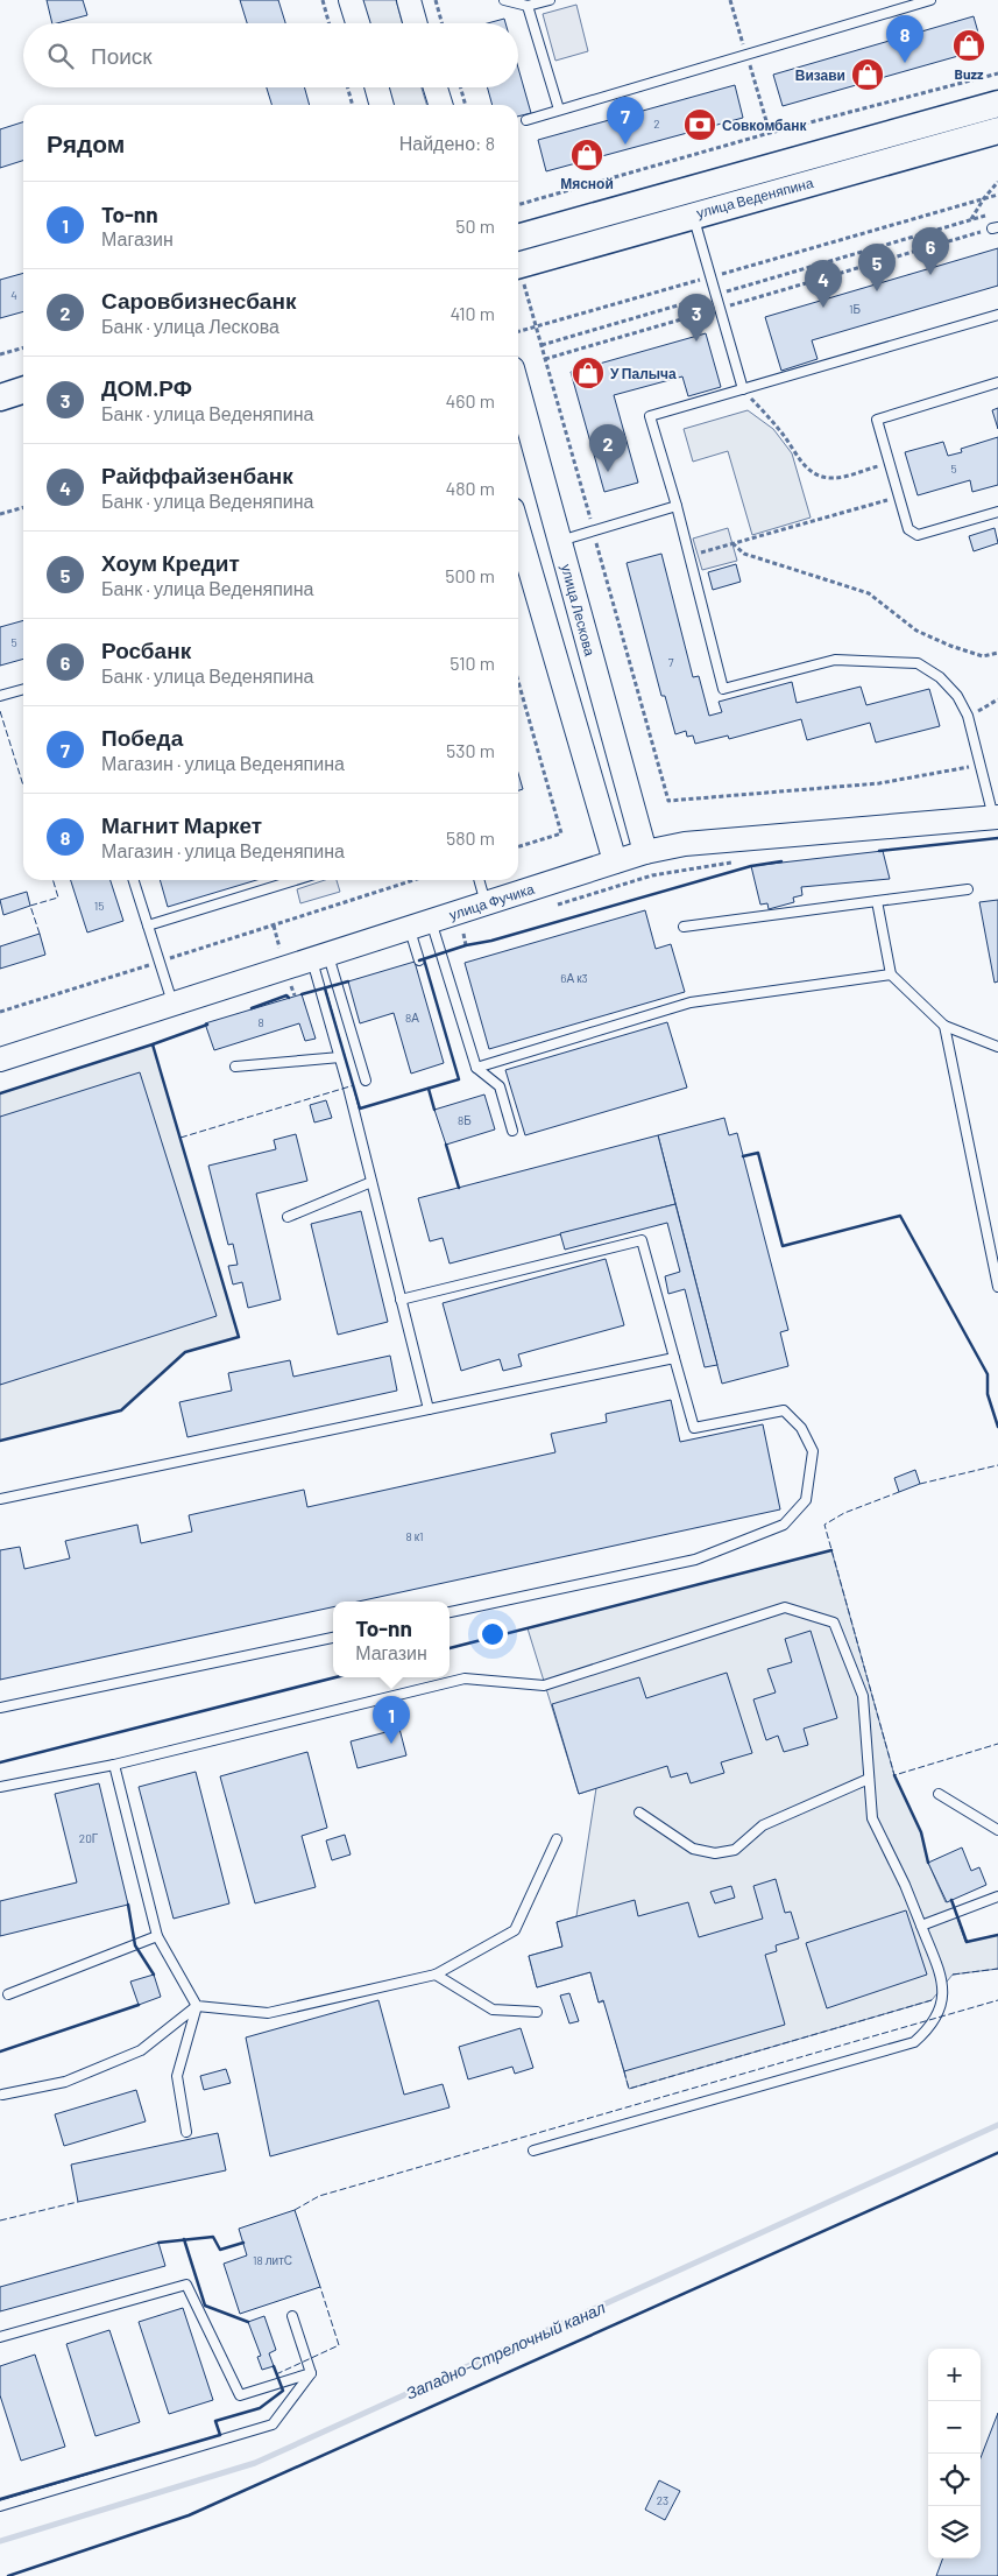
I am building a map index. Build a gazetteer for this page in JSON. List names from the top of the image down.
{
  "streets": {
    "main road": ["улица Веденяпина"],
    "street": ["улица Лескова", "улица Фучика"]
  },
  "crossings": [
    ["улица Лескова", "улица Фучика"]
  ],
  "water": ["Западно-Стрелочный канал"],
  "places": {
    "shop": [
      "Buzz",
      "Визави",
      "Мясной",
      "У Палыча"
    ],
    "bank": ["Совкомбанк"]
  },
  "house_numbers": [
    "2",
    "4",
    "1Б",
    "5",
    "5",
    "7",
    "15",
    "6А к3",
    "8А",
    "8",
    "8Б",
    "8 к1",
    "20Г",
    "18 литС",
    "23"
  ],
  "page": {
    "pins": [
      "8",
      "7",
      "6",
      "5",
      "4",
      "3",
      "2",
      "1"
    ],
    "search": "Поиск",
    "heading": ["Рядом", "Найдено: 8"],
    "list": [
      {
        "mark": "1",
        "name": "To-nn",
        "note": "Магазин",
        "value": "50 m"
      },
      {
        "mark": "2",
        "name": "Саровбизнесбанк",
        "note": "Банк · улица Лескова",
        "value": "410 m"
      },
      {
        "mark": "3",
        "name": "ДОМ.РФ",
        "note": "Банк · улица Веденяпина",
        "value": "460 m"
      },
      {
        "mark": "4",
        "name": "Райффайзенбанк",
        "note": "Банк · улица Веденяпина",
        "value": "480 m"
      },
      {
        "mark": "5",
        "name": "Хоум Кредит",
        "note": "Банк · улица Веденяпина",
        "value": "500 m"
      },
      {
        "mark": "6",
        "name": "Росбанк",
        "note": "Банк · улица Веденяпина",
        "value": "510 m"
      },
      {
        "mark": "7",
        "name": "Победа",
        "note": "Магазин · улица Веденяпина",
        "value": "530 m"
      },
      {
        "mark": "8",
        "name": "Магнит Маркет",
        "note": "Магазин · улица Веденяпина",
        "value": "580 m"
      }
    ],
    "popup": ["To-nn", "Магазин"],
    "map_buttons": ["+", "−"]
  }
}
